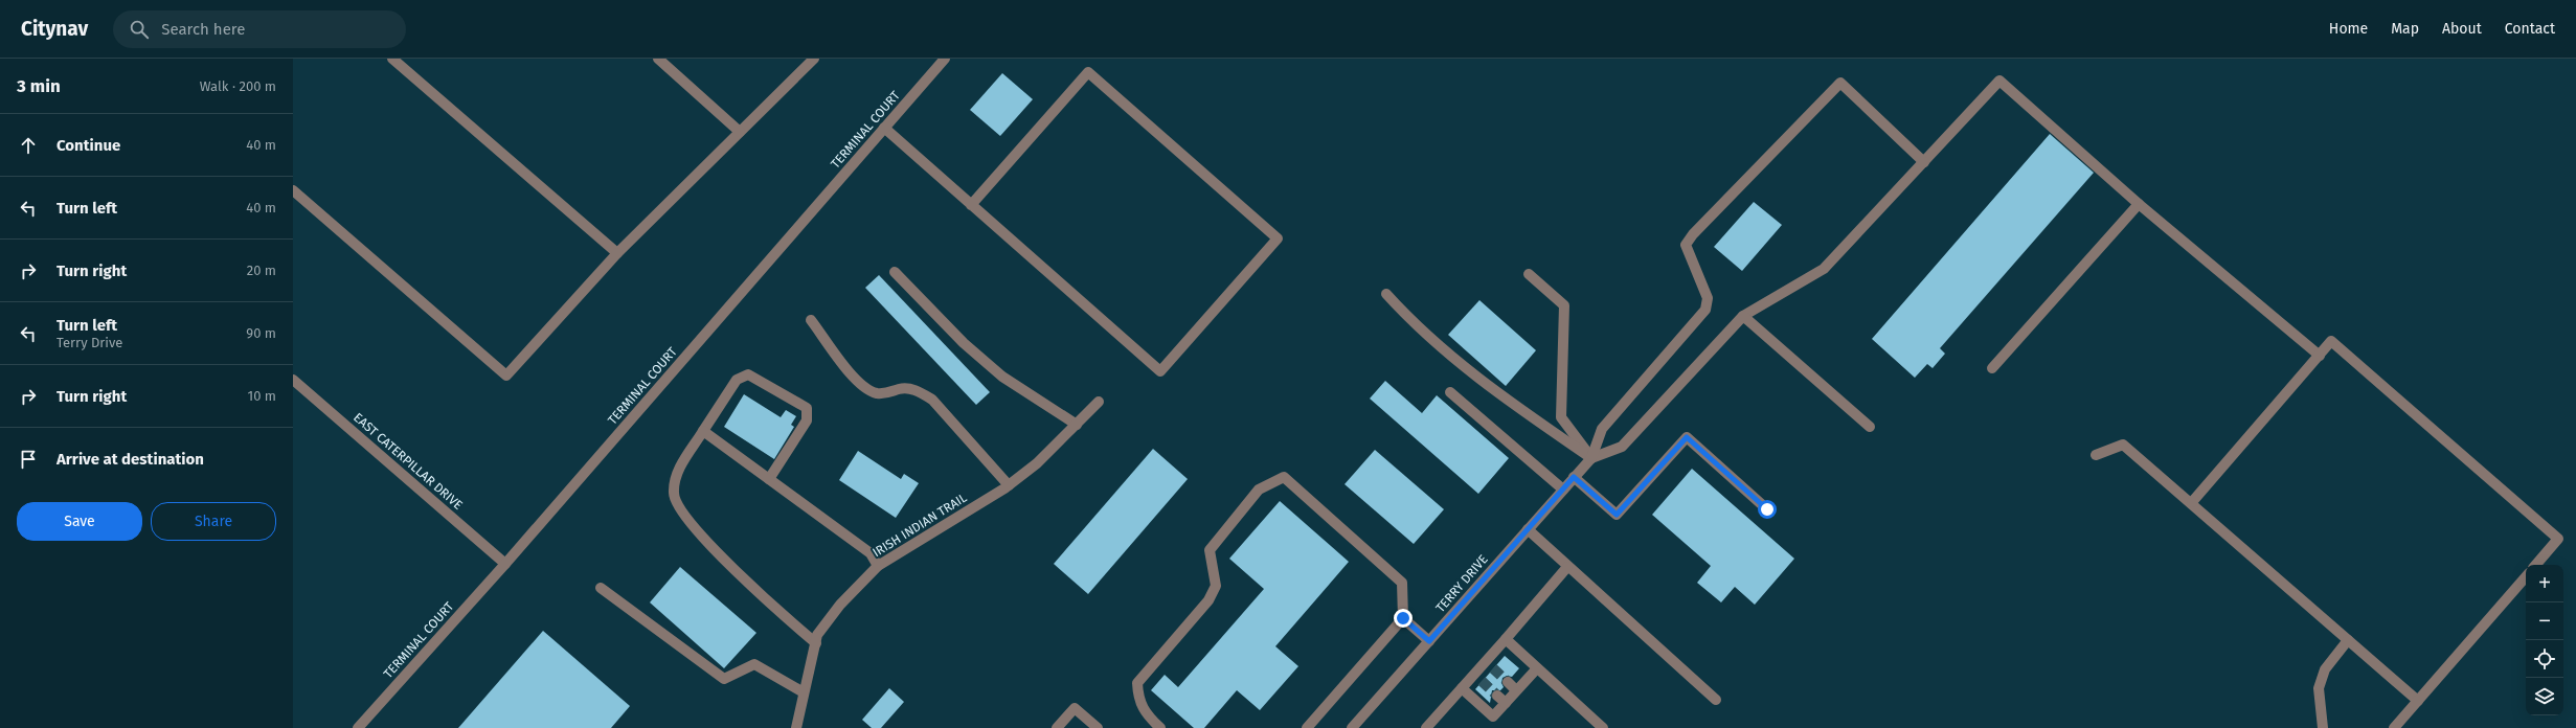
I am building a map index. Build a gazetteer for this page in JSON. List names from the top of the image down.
{
  "streets": {
    "street": [
      "TERMINAL COURT",
      "EAST CATERPILLAR DRIVE",
      "IRISH INDIAN TRAIL",
      "TERRY DRIVE"
    ]
  },
  "crossings": [
    ["TERMINAL COURT", "EAST CATERPILLAR DRIVE"]
  ],
  "page": {
    "header": "Citynav",
    "search": "Search here",
    "nav": [
      "Home",
      "Map",
      "About",
      "Contact"
    ],
    "heading": ["3 min", "Walk · 200 m"],
    "list": [
      ["Continue", "40 m"],
      ["Turn left", "40 m"],
      ["Turn right", "20 m"],
      ["Turn left", "Terry Drive", "90 m"],
      ["Turn right", "10 m"],
      "Arrive at destination"
    ],
    "buttons": ["Save", "Share"],
    "map_buttons": ["+", "−"]
  }
}
